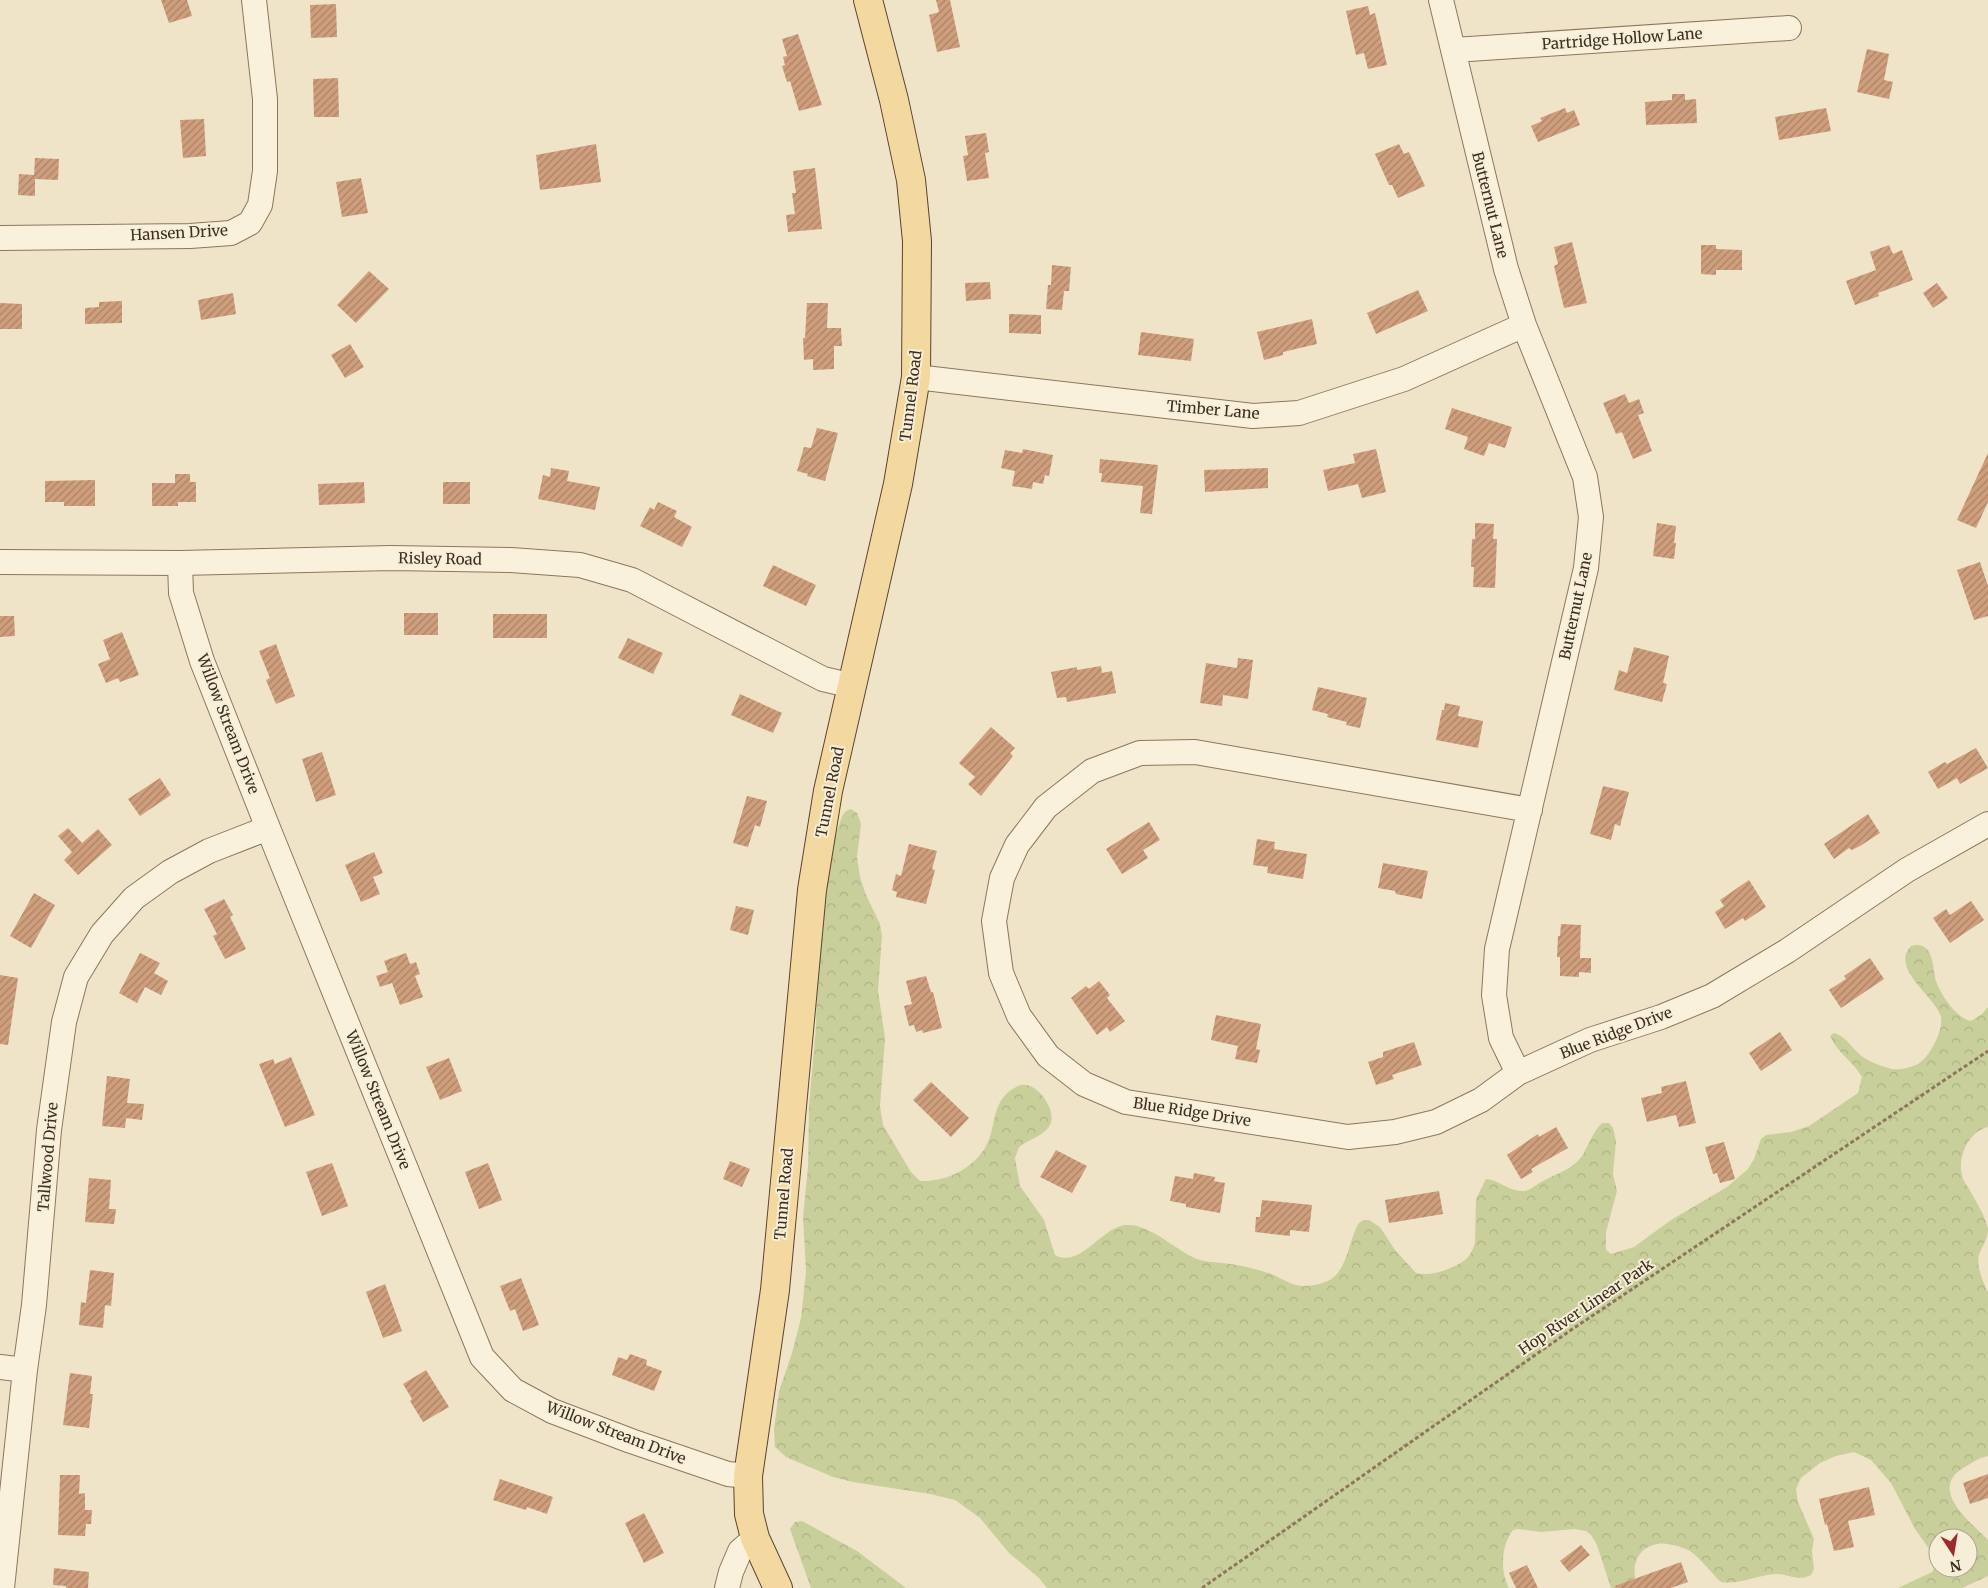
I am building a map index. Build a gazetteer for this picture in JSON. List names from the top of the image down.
{
  "streets": {
    "main road": ["Tunnel Road"],
    "street": [
      "Partridge Hollow Lane",
      "Butternut Lane",
      "Hansen Drive",
      "Timber Lane",
      "Risley Road",
      "Willow Stream Drive",
      "Blue Ridge Drive",
      "Tallwood Drive"
    ],
    "path": ["Hop River Linear Park"]
  },
  "crossings": [
    ["Partridge Hollow Lane", "Butternut Lane"],
    ["Butternut Lane", "Timber Lane"],
    ["Butternut Lane", "Blue Ridge Drive"],
    ["Tunnel Road", "Timber Lane"],
    ["Tunnel Road", "Risley Road"],
    ["Tunnel Road", "Willow Stream Drive"],
    ["Risley Road", "Willow Stream Drive"],
    ["Willow Stream Drive", "Tallwood Drive"]
  ],
  "north": "bottom"
}
